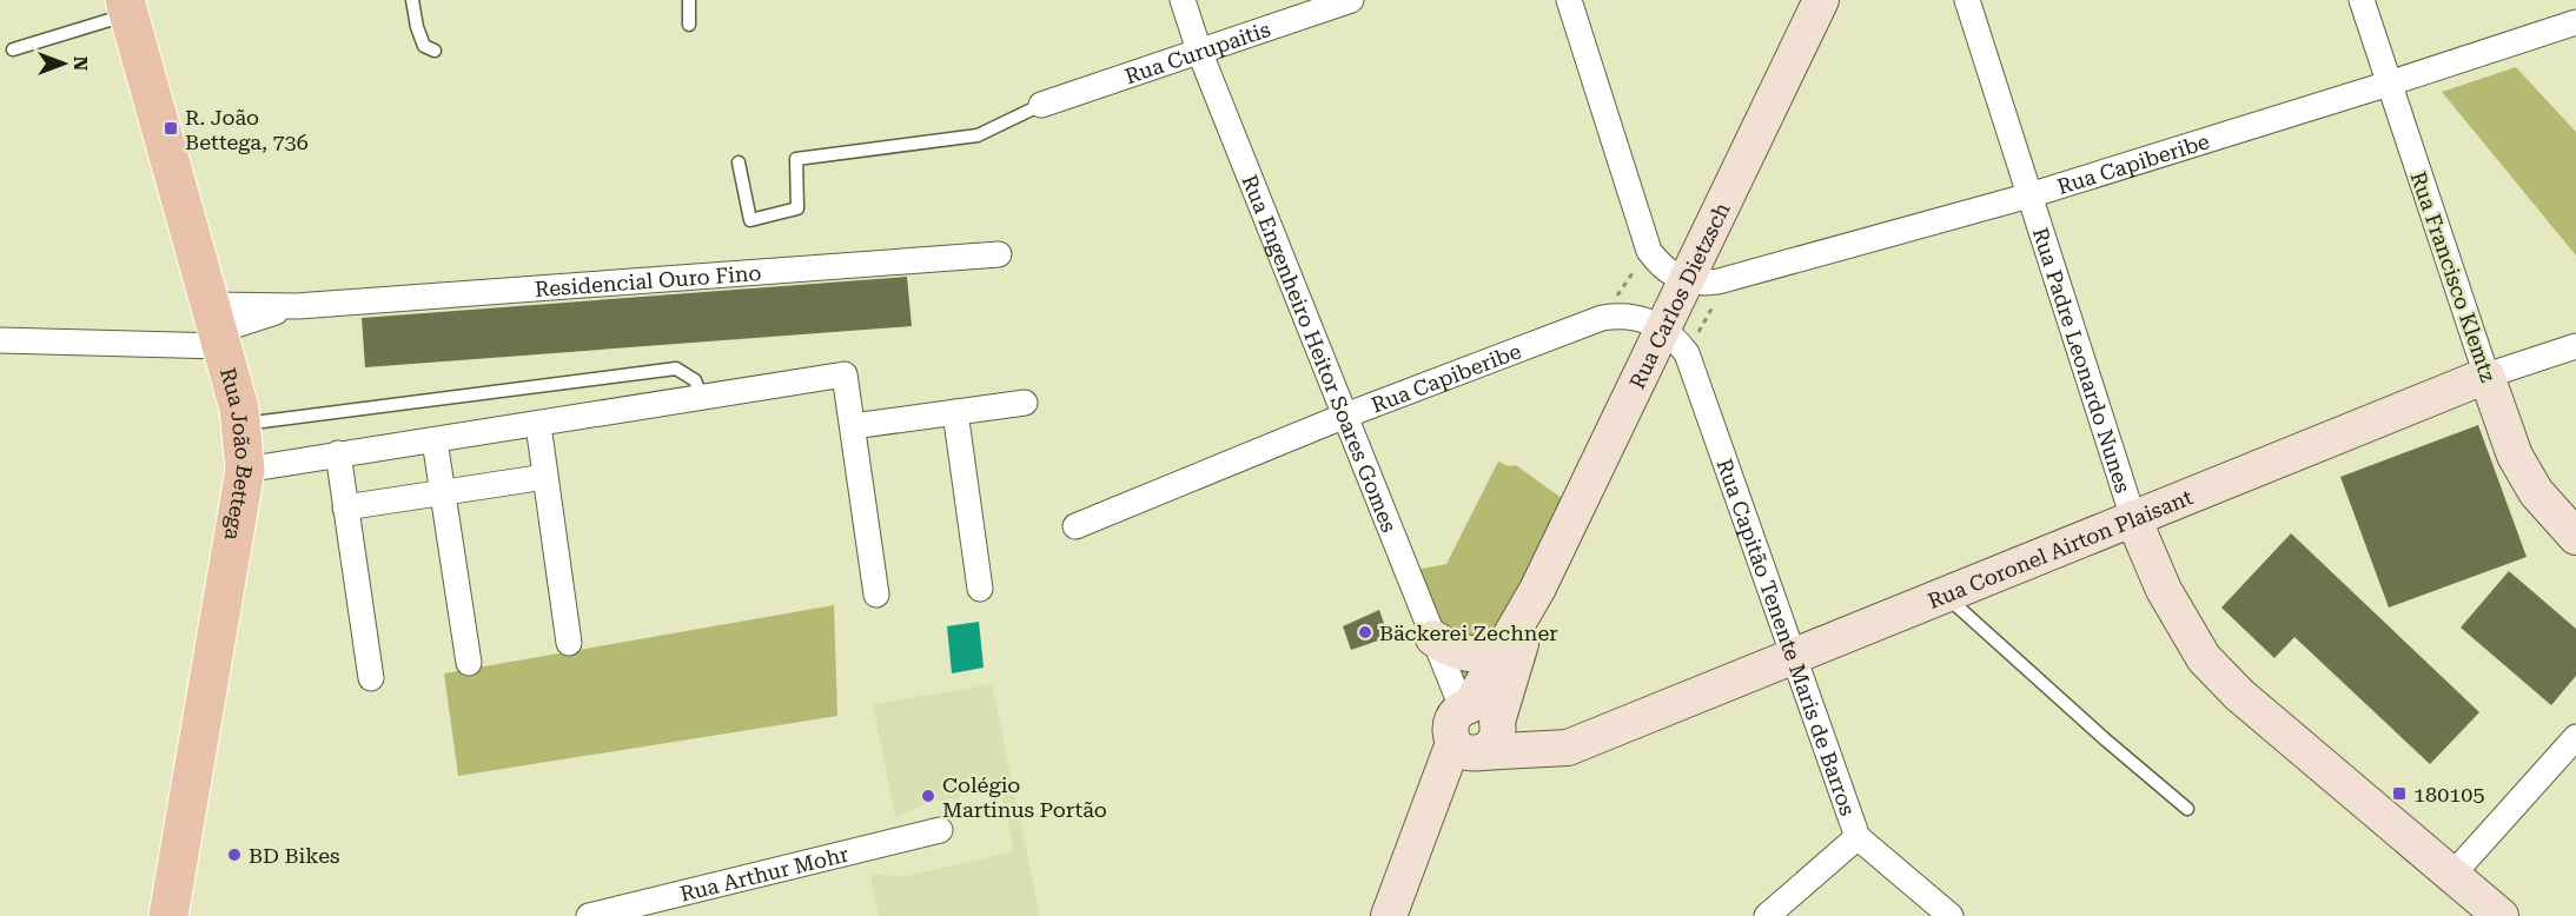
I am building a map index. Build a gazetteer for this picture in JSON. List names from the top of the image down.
{
  "streets": {
    "main road": ["Rua João Bettega"],
    "street": [
      "Rua Curupaitis",
      "Rua Capiberibe",
      "Rua Francisco Klemtz",
      "Residencial Ouro Fino",
      "Rua Carlos Dietzsch",
      "Rua Engenheiro Heitor Soares Gomes",
      "Rua Padre Leonardo Nunes",
      "Rua Coronel Airton Plaisant",
      "Rua Capitão Tenente Maris de Barros",
      "Rua Arthur Mohr"
    ]
  },
  "crossings": [
    ["Rua Curupaitis", "Rua Engenheiro Heitor Soares Gomes"],
    ["Rua Capiberibe", "Rua Francisco Klemtz"],
    ["Rua Capiberibe", "Rua Carlos Dietzsch"],
    ["Rua Capiberibe", "Rua Engenheiro Heitor Soares Gomes"],
    ["Rua Capiberibe", "Rua Padre Leonardo Nunes"],
    ["Rua Capiberibe", "Rua Capitão Tenente Maris de Barros"],
    ["Rua Francisco Klemtz", "Rua Coronel Airton Plaisant"],
    ["Residencial Ouro Fino", "Rua João Bettega"],
    ["Rua Carlos Dietzsch", "Rua Engenheiro Heitor Soares Gomes"],
    ["Rua Carlos Dietzsch", "Rua Coronel Airton Plaisant"],
    ["Rua Carlos Dietzsch", "Rua Capitão Tenente Maris de Barros"],
    ["Rua Padre Leonardo Nunes", "Rua Coronel Airton Plaisant"],
    ["Rua Coronel Airton Plaisant", "Rua Capitão Tenente Maris de Barros"]
  ],
  "places": {
    "transit": ["R. João Bettega, 736", "180105"],
    "other": ["Bäckerei Zechner", "Colégio Martinus Portão", "BD Bikes"]
  },
  "north": "right"
}
